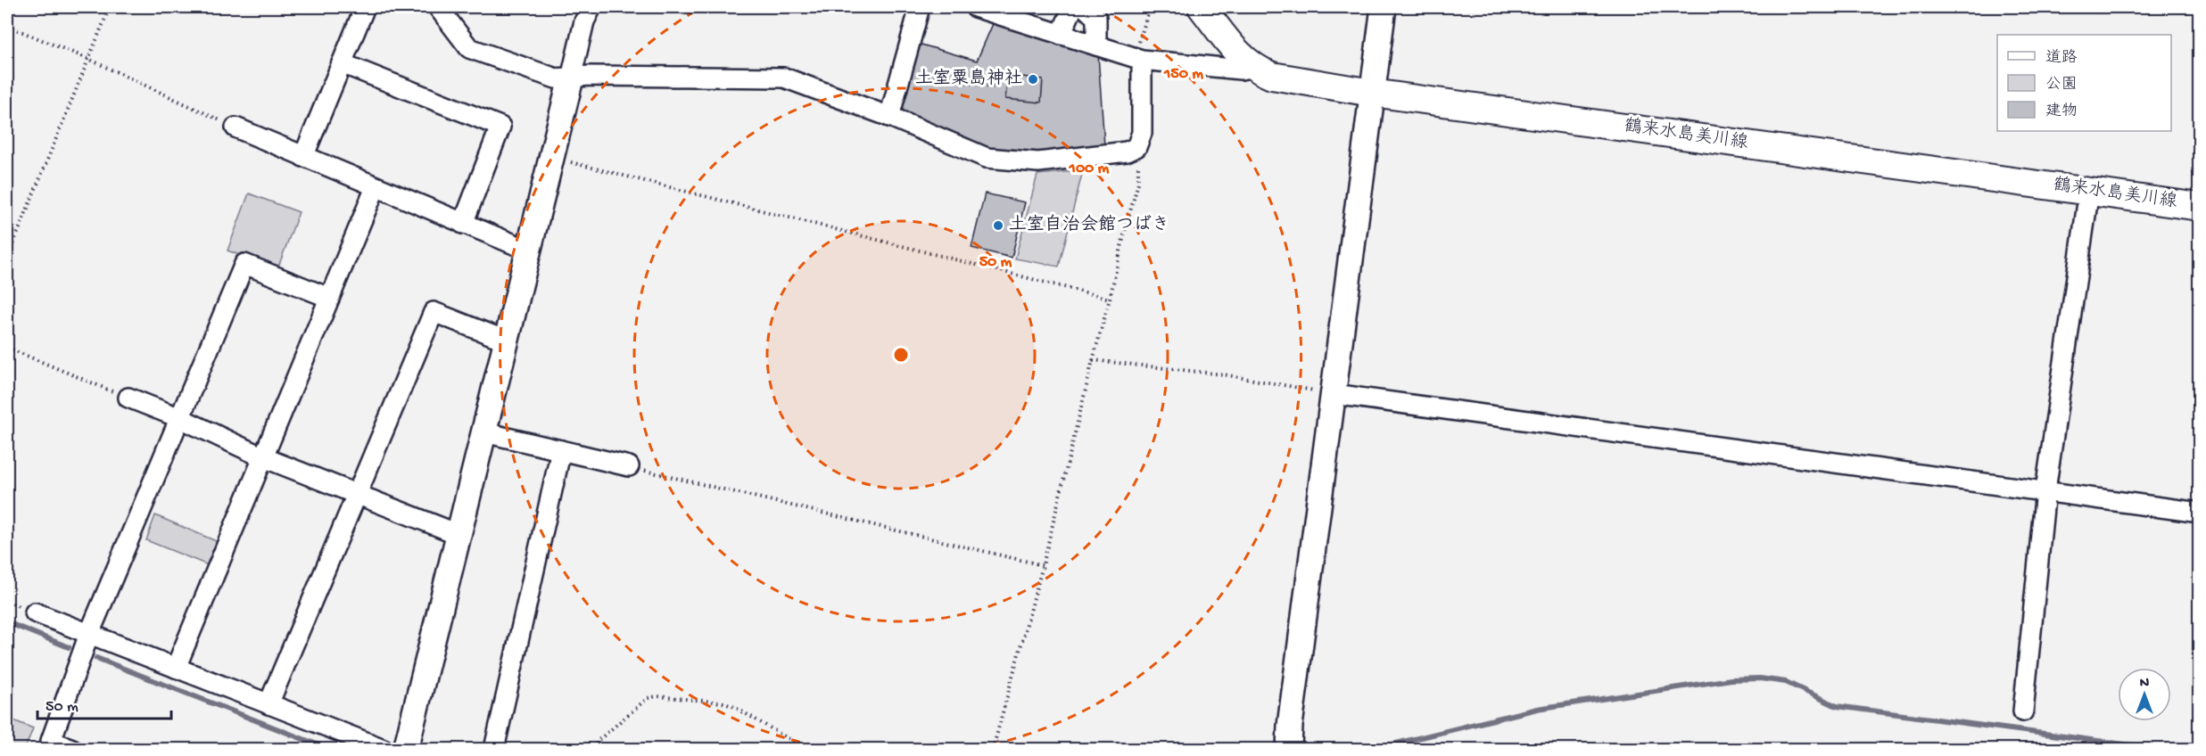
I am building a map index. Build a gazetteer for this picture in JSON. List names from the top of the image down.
{
  "streets": {
    "main road": ["鶴来水島美川線"]
  },
  "places": ["土室粟島神社", "土室自治会館つばき"],
  "legend": ["道路", "公園", "建物"],
  "scale_bar": "50 m",
  "north": "top",
  "rings": ["150 m", "100 m", "50 m"]
}
